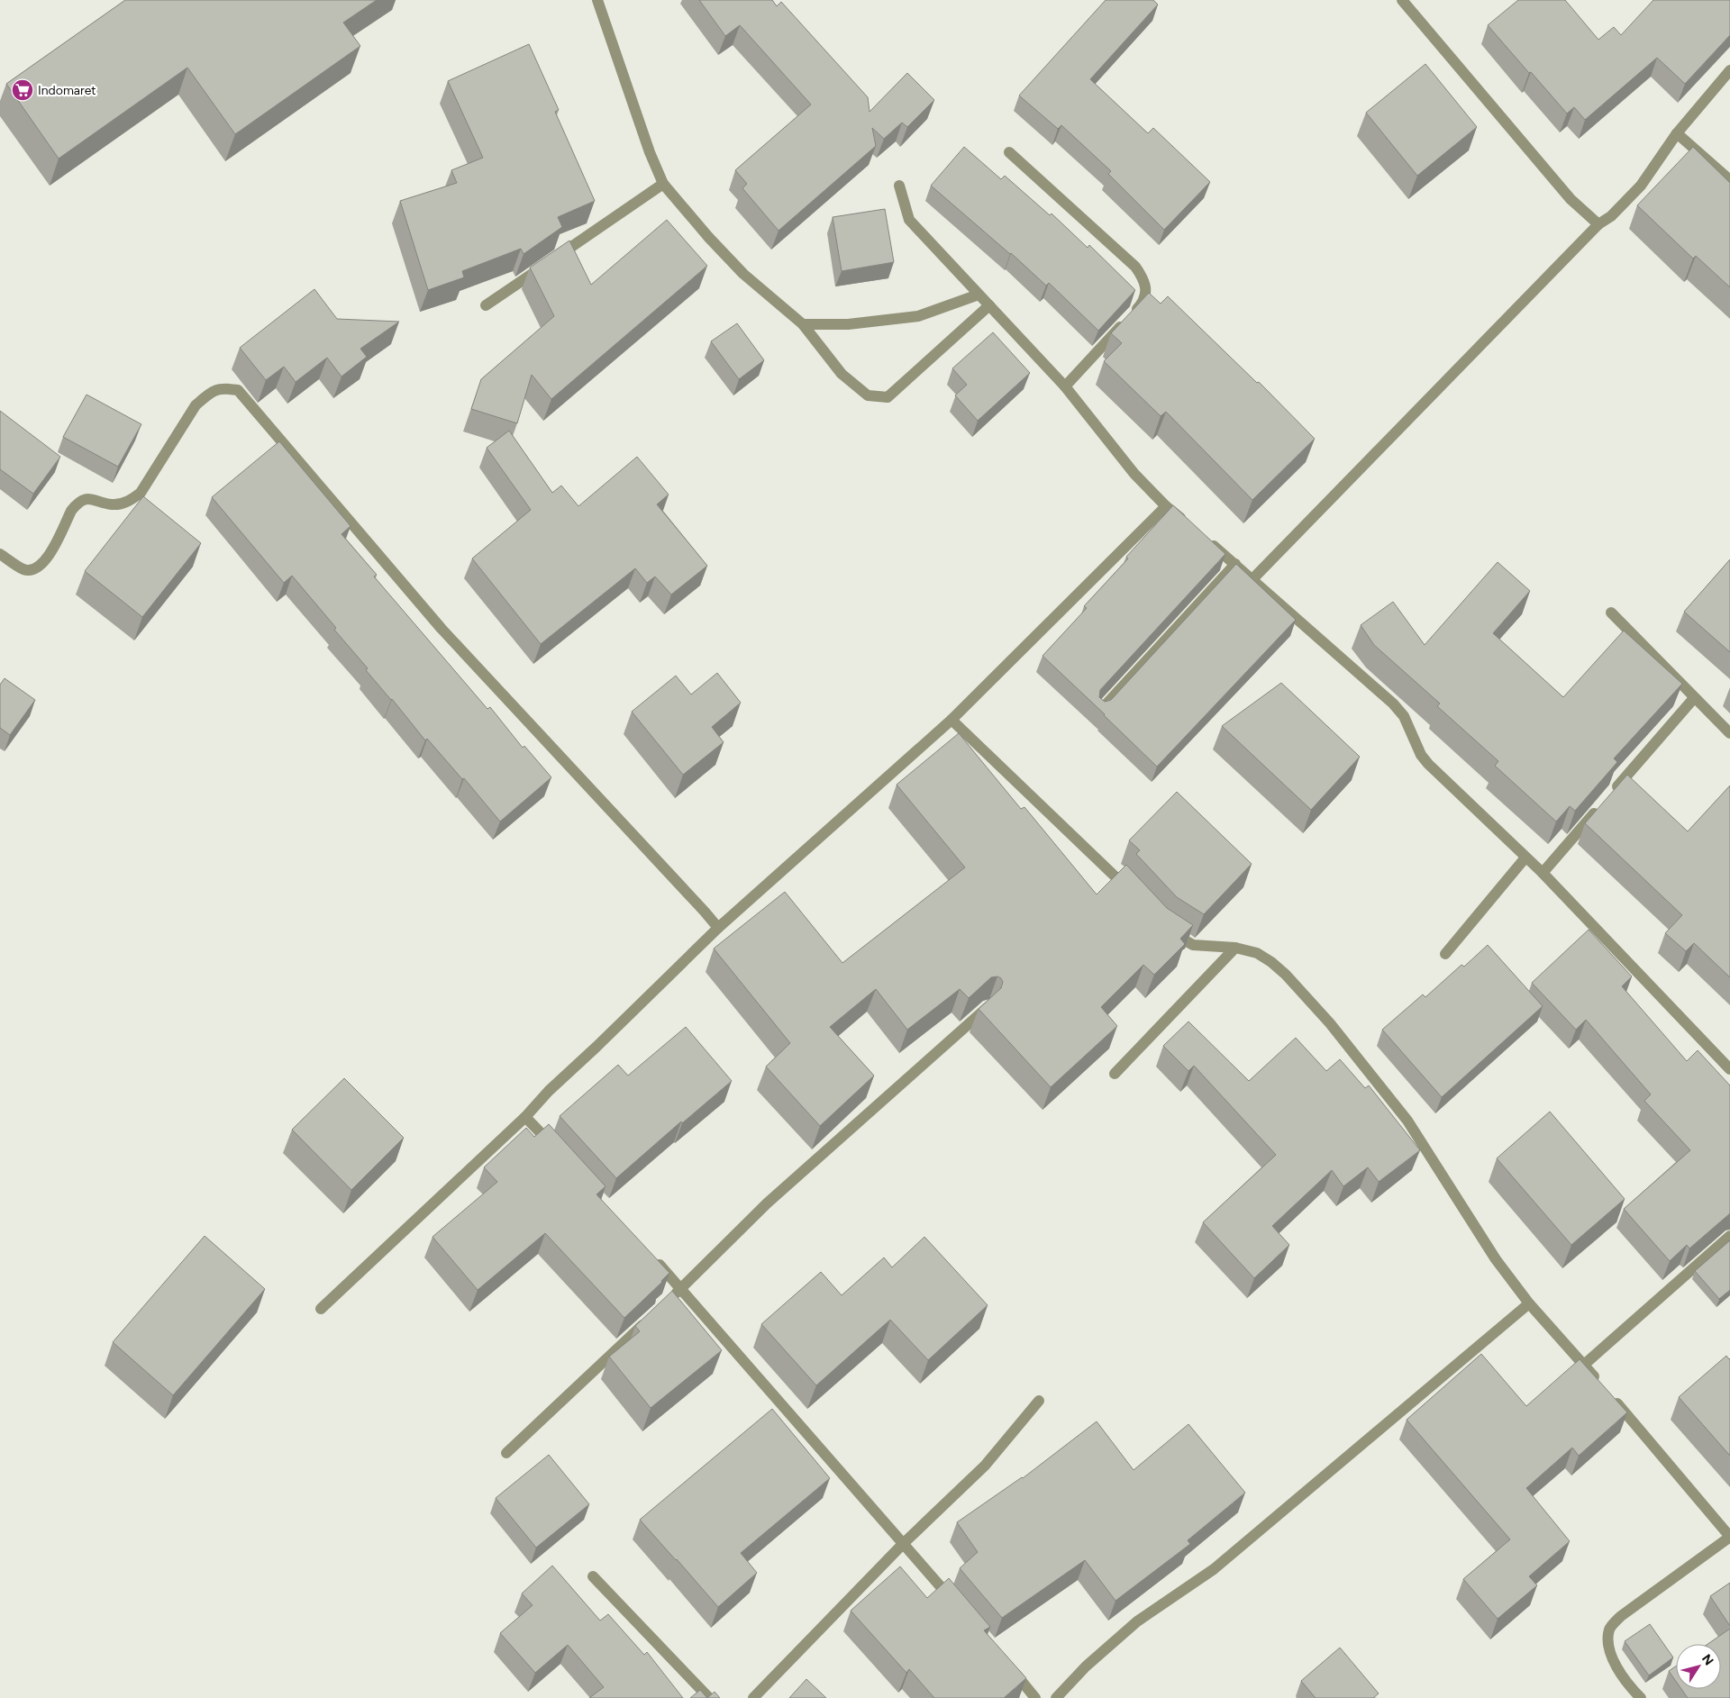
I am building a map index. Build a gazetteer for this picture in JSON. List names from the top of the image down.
{
  "places": {
    "supermarket": ["Indomaret"]
  },
  "north": "top right"
}
